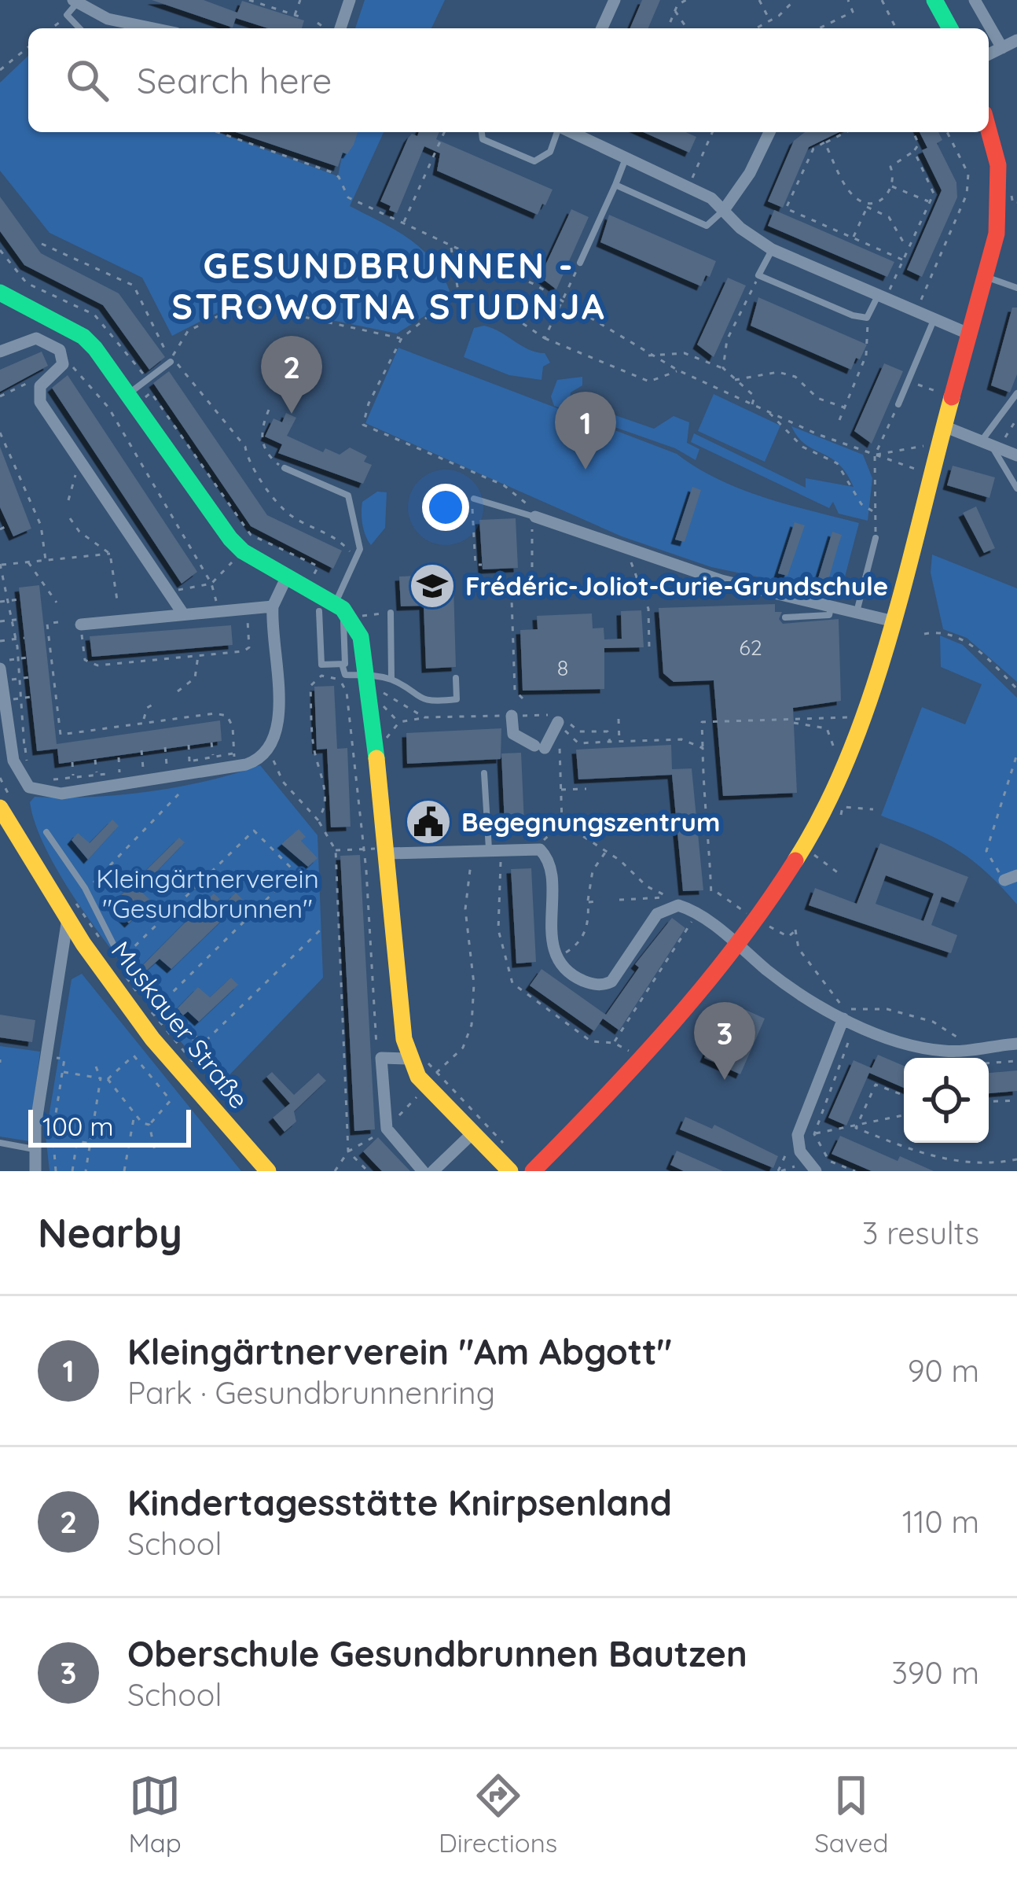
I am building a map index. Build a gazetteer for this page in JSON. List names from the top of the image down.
{
  "streets": {
    "street": ["Muskauer Straße"]
  },
  "districts": ["GESUNDBRUNNEN - STROWOTNA STUDNJA"],
  "parks": ["Kleingärtnerverein \"Gesundbrunnen\""],
  "places": {
    "school or university": ["Frédéric-Joliot-Curie-Grundschule"],
    "public building": ["Begegnungszentrum"]
  },
  "house_numbers": ["62", "8"],
  "scale_bar": "100 m",
  "page": {
    "search": "Search here",
    "pins": ["2", "1", "3"],
    "scale": "100 m",
    "heading": ["Nearby", "3 results"],
    "list": [
      {
        "mark": "1",
        "name": "Kleingärtnerverein \"Am Abgott\"",
        "note": "Park · Gesundbrunnenring",
        "value": "90 m"
      },
      {
        "mark": "2",
        "name": "Kindertagesstätte Knirpsenland",
        "note": "School",
        "value": "110 m"
      },
      {
        "mark": "3",
        "name": "Oberschule Gesundbrunnen Bautzen",
        "note": "School",
        "value": "390 m"
      }
    ],
    "nav": ["Map", "Directions", "Saved"]
  }
}
